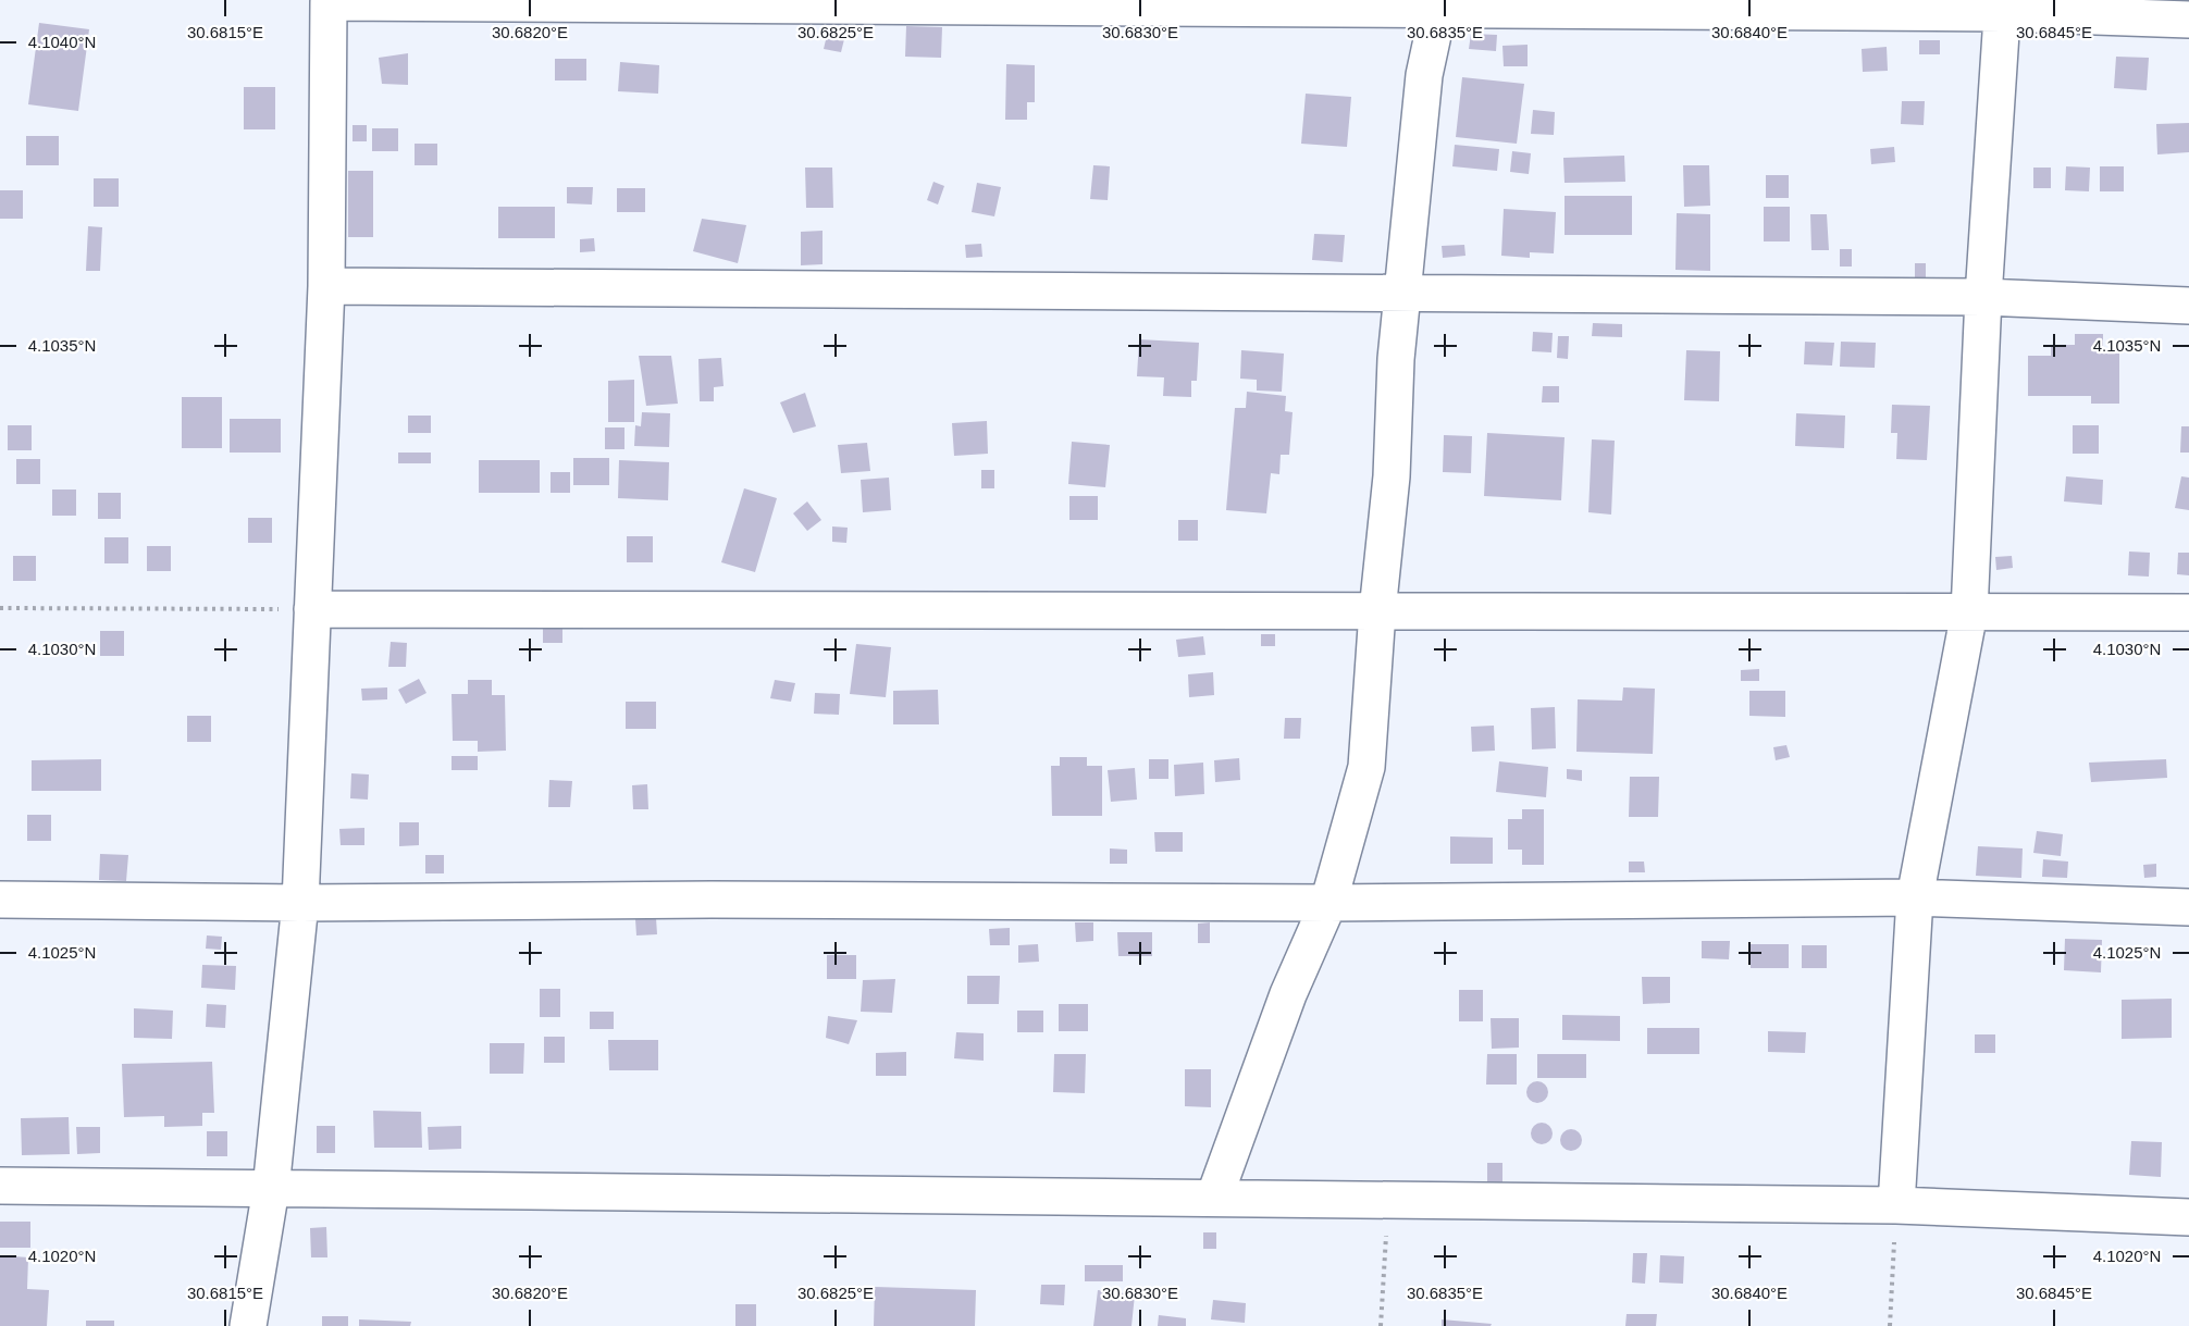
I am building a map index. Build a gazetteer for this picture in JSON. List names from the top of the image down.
{
  "coordinates": [
    "30.6815°E",
    "30.6820°E",
    "30.6825°E",
    "30.6830°E",
    "30.6835°E",
    "30.6840°E",
    "30.6845°E",
    "4.1040°N",
    "4.1035°N",
    "4.1030°N",
    "4.1025°N",
    "4.1020°N"
  ]
}
